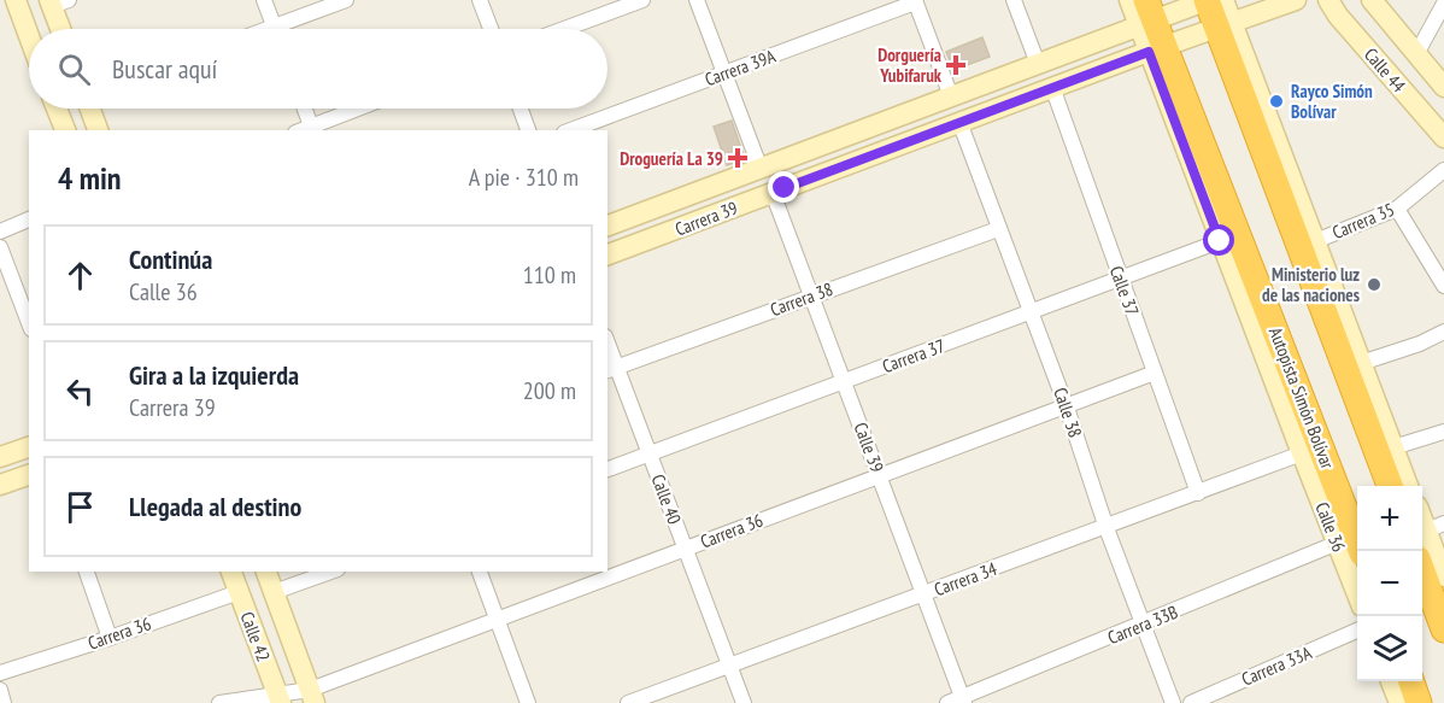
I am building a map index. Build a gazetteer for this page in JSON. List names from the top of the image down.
{
  "streets": {
    "highway": ["Autopista Simón Bolívar"],
    "main road": [
      "Calle 44",
      "Carrera 39",
      "Calle 36",
      "Calle 42"
    ],
    "street": [
      "Carrera 39A",
      "Carrera 35",
      "Calle 37",
      "Carrera 38",
      "Carrera 37",
      "Calle 38",
      "Calle 39",
      "Calle 40",
      "Carrera 36",
      "Carrera 34",
      "Carrera 33B",
      "Carrera 33A"
    ]
  },
  "crossings": [
    ["Carrera 39", "Calle 37"],
    ["Carrera 39", "Autopista Simón Bolívar"],
    ["Carrera 39", "Calle 38"],
    ["Carrera 39", "Calle 39"],
    ["Calle 37", "Carrera 37"],
    ["Calle 37", "Carrera 36"],
    ["Calle 37", "Carrera 34"],
    ["Carrera 38", "Calle 38"],
    ["Carrera 38", "Calle 39"],
    ["Carrera 38", "Calle 40"],
    ["Carrera 37", "Calle 38"],
    ["Carrera 37", "Calle 39"],
    ["Carrera 37", "Calle 40"],
    ["Carrera 37", "Calle 36"],
    ["Autopista Simón Bolívar", "Calle 36"],
    ["Calle 38", "Carrera 36"],
    ["Calle 38", "Carrera 34"],
    ["Calle 38", "Carrera 33B"],
    ["Calle 39", "Carrera 36"],
    ["Calle 39", "Carrera 34"],
    ["Calle 39", "Carrera 33B"],
    ["Calle 40", "Carrera 36"],
    ["Calle 40", "Carrera 34"],
    ["Calle 36", "Carrera 34"],
    ["Calle 36", "Carrera 33B"],
    ["Carrera 36", "Calle 42"]
  ],
  "places": {
    "health": ["Dorguería Yubifaruk", "Droguería La 39"],
    "other": ["Rayco Simón Bolívar", "Ministerio luz de las naciones"]
  },
  "page": {
    "search": "Buscar aquí",
    "heading": ["4 min", "A pie · 310 m"],
    "list": [
      ["Continúa", "Calle 36", "110 m"],
      ["Gira a la izquierda", "Carrera 39", "200 m"],
      "Llegada al destino"
    ],
    "map_buttons": ["+", "−"]
  }
}
